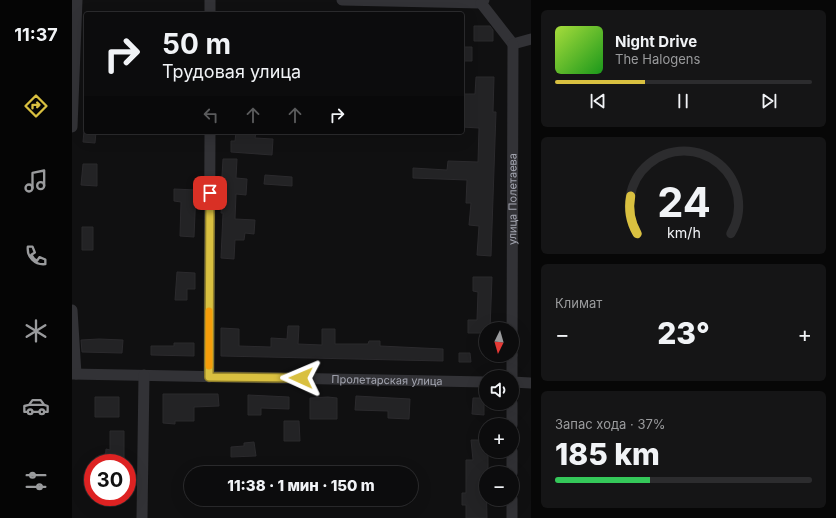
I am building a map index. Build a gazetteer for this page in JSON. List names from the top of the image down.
{
  "streets": {
    "street": ["улица Полетаева", "Пролетарская улица"]
  },
  "north": "bottom",
  "page": {
    "tabs": "11:37",
    "turn": ["50 m", "Трудовая улица"],
    "song": ["Night Drive", "The Halogens"],
    "tile": [
      "Климат",
      ["Запас хода · 37%", "185 km"]
    ],
    "heat": ["−", "23°", "+"],
    "map_buttons": ["+", "−"],
    "limit": "30",
    "trip": "11:38 · 1 мин · 150 m",
    "gauge": ["24", "km/h"]
  }
}
